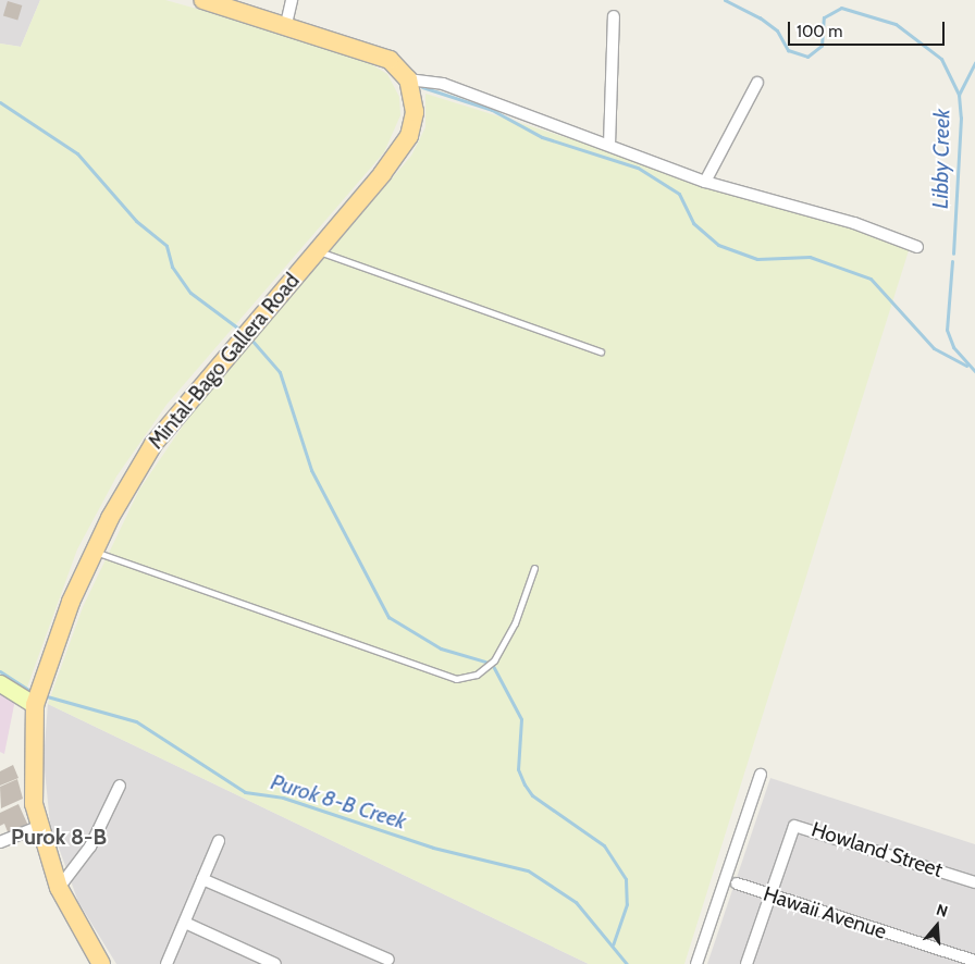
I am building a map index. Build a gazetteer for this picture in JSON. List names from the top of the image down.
{
  "streets": {
    "main road": ["Mintal-Bago Gallera Road"],
    "street": ["Howland Street", "Hawaii Avenue"]
  },
  "crossings": [
    ["Howland Street", "Hawaii Avenue"]
  ],
  "districts": ["Purok 8-B"],
  "water": ["Libby Creek", "Purok 8-B Creek"],
  "scale_bar": "100 m",
  "north": "top"
}
